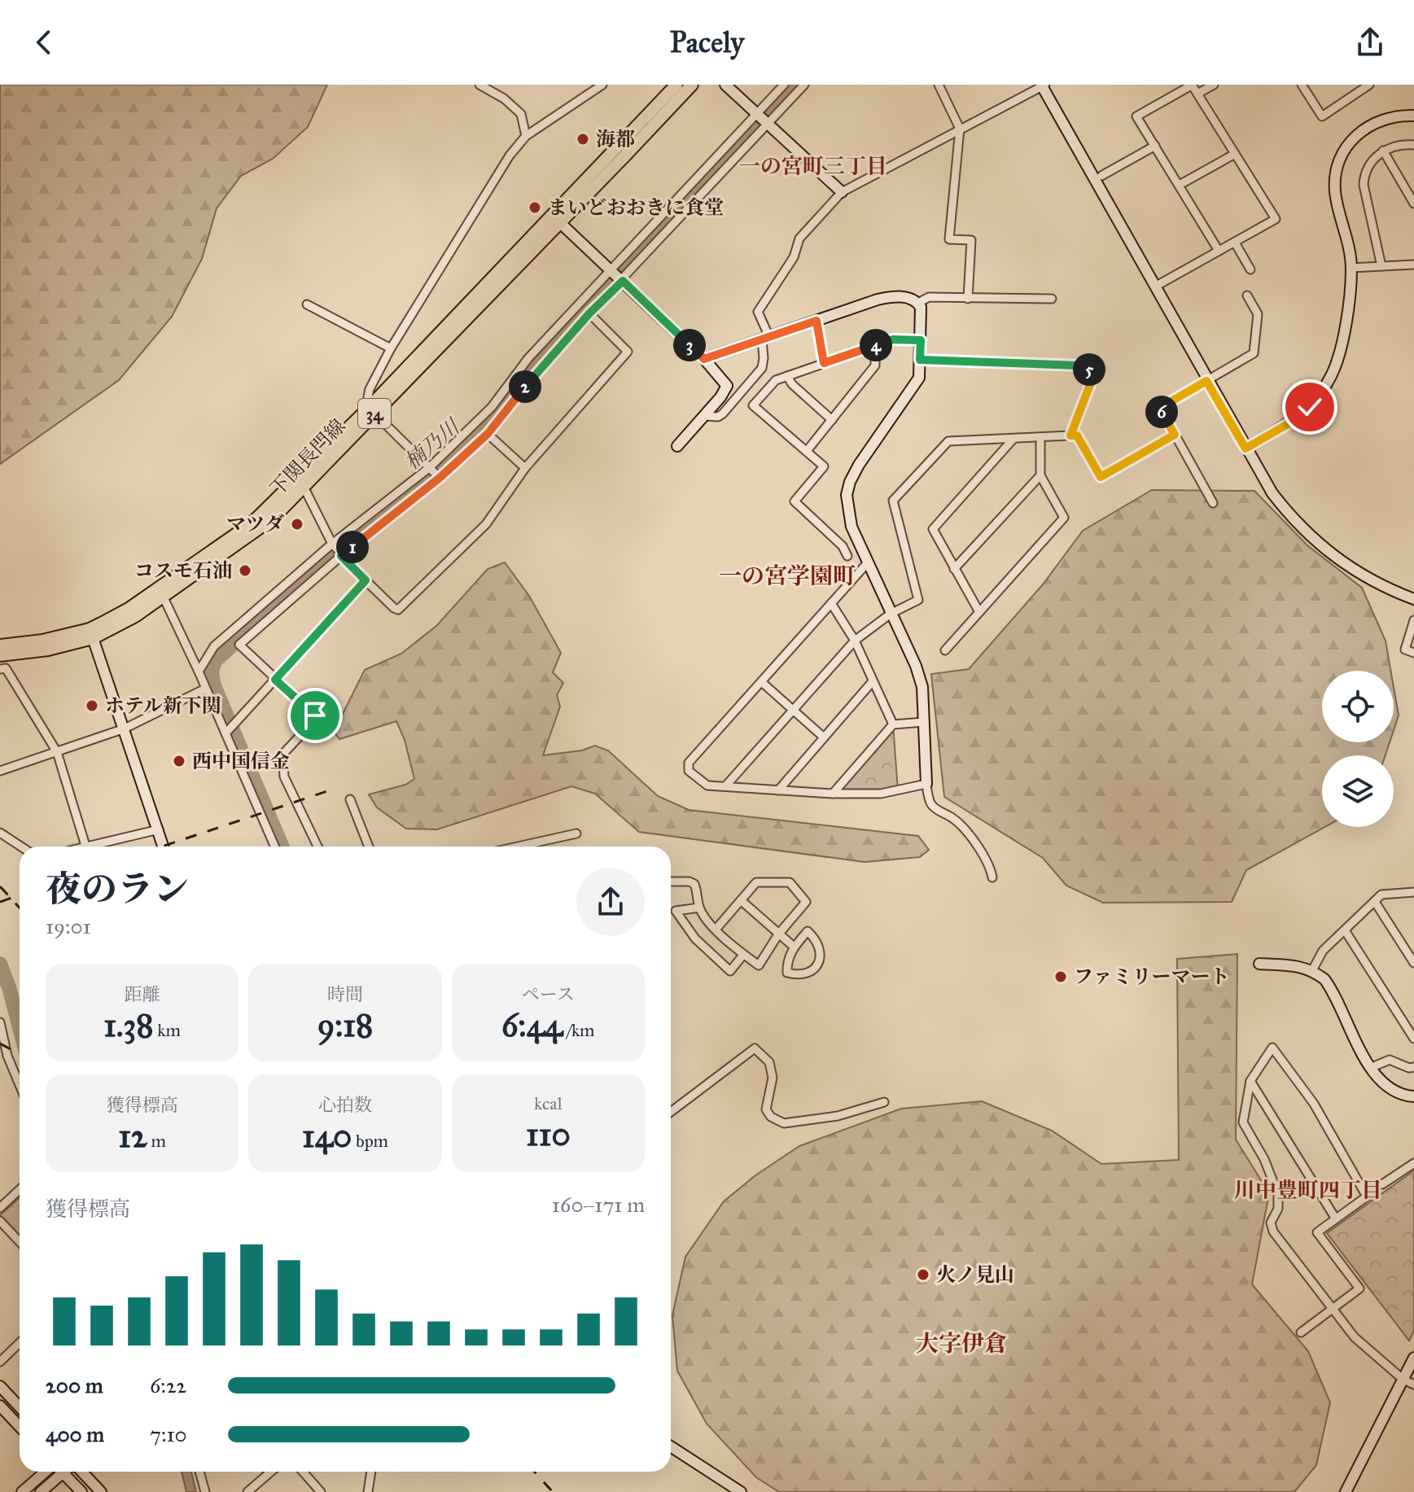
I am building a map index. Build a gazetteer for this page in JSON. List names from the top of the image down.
{
  "streets": {
    "main road": ["34", "下関長門線"]
  },
  "districts": [
    "一の宮町三丁目",
    "一の宮学園町",
    "川中豊町四丁目",
    "大字伊倉"
  ],
  "water": ["楠乃川"],
  "places": [
    "海都",
    "まいどおおきに食堂",
    "マツダ",
    "コスモ石油",
    "ホテル新下関",
    "西中国信金",
    "ファミリーマート",
    "火ノ見山"
  ],
  "page": {
    "header": "Pacely",
    "pins": [
      "3",
      "4",
      "5",
      "2",
      "6",
      "1"
    ],
    "heading": ["夜のラン", "19:01"],
    "stats": [
      ["距離", "1.38 km"],
      ["時間", "9:18"],
      ["ペース", "6:44 /km"],
      ["獲得標高", "12 m"],
      ["心拍数", "140 bpm"],
      ["kcal", "110"]
    ],
    "chart": ["獲得標高", "160–171 m"],
    "list": [
      {
        "name": "200 m",
        "note": "6:22"
      },
      {
        "name": "400 m",
        "note": "7:10"
      }
    ]
  }
}
